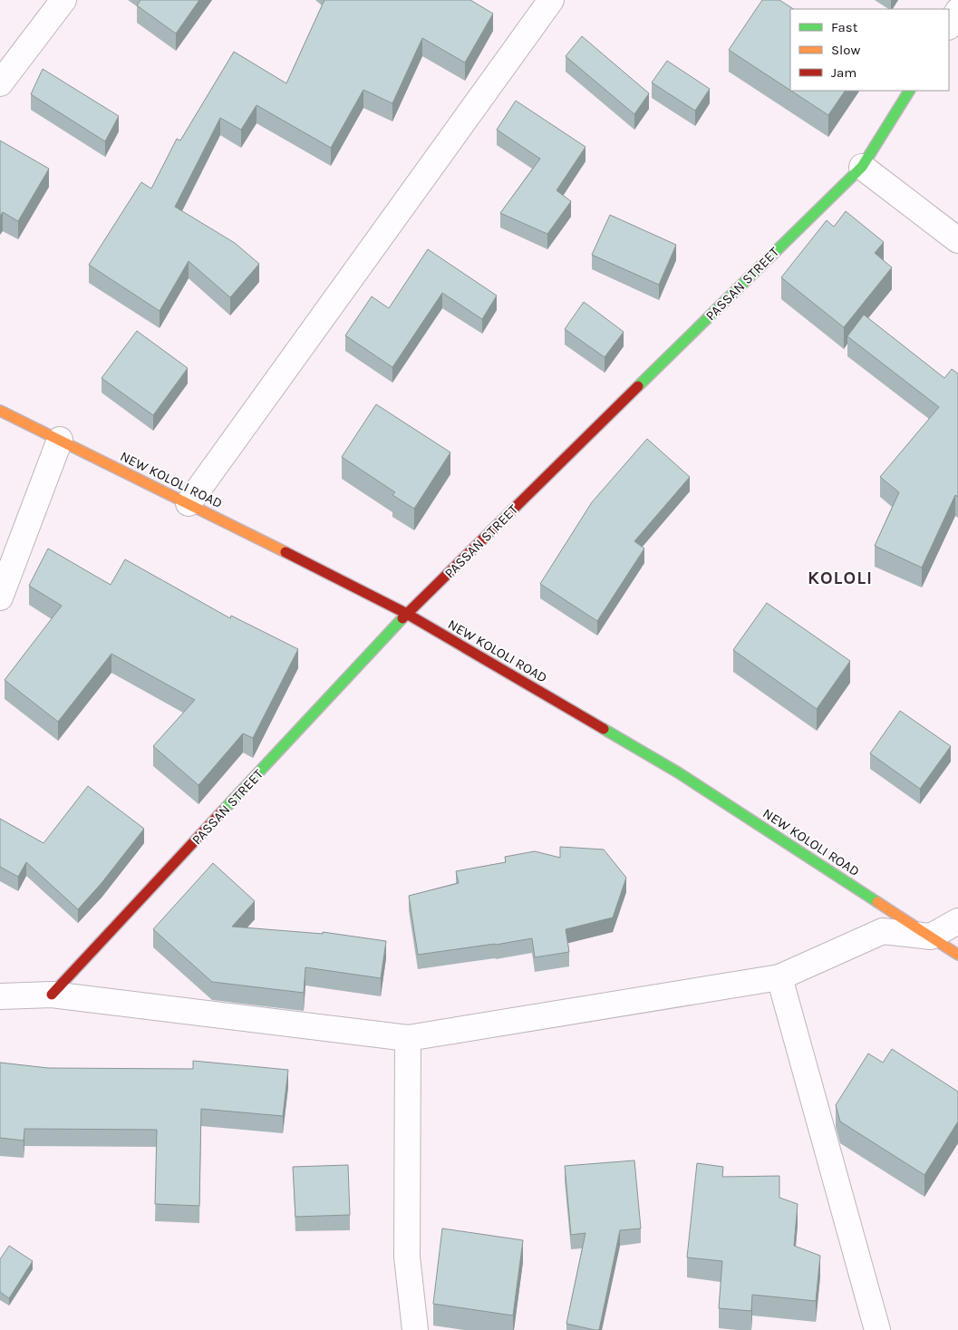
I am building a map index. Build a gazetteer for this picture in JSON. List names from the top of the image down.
{
  "streets": {
    "street": ["PASSAN STREET", "NEW KOLOLI ROAD"]
  },
  "crossings": [
    ["PASSAN STREET", "NEW KOLOLI ROAD"]
  ],
  "districts": ["KOLOLI"],
  "legend": ["Fast", "Slow", "Jam"]
}
